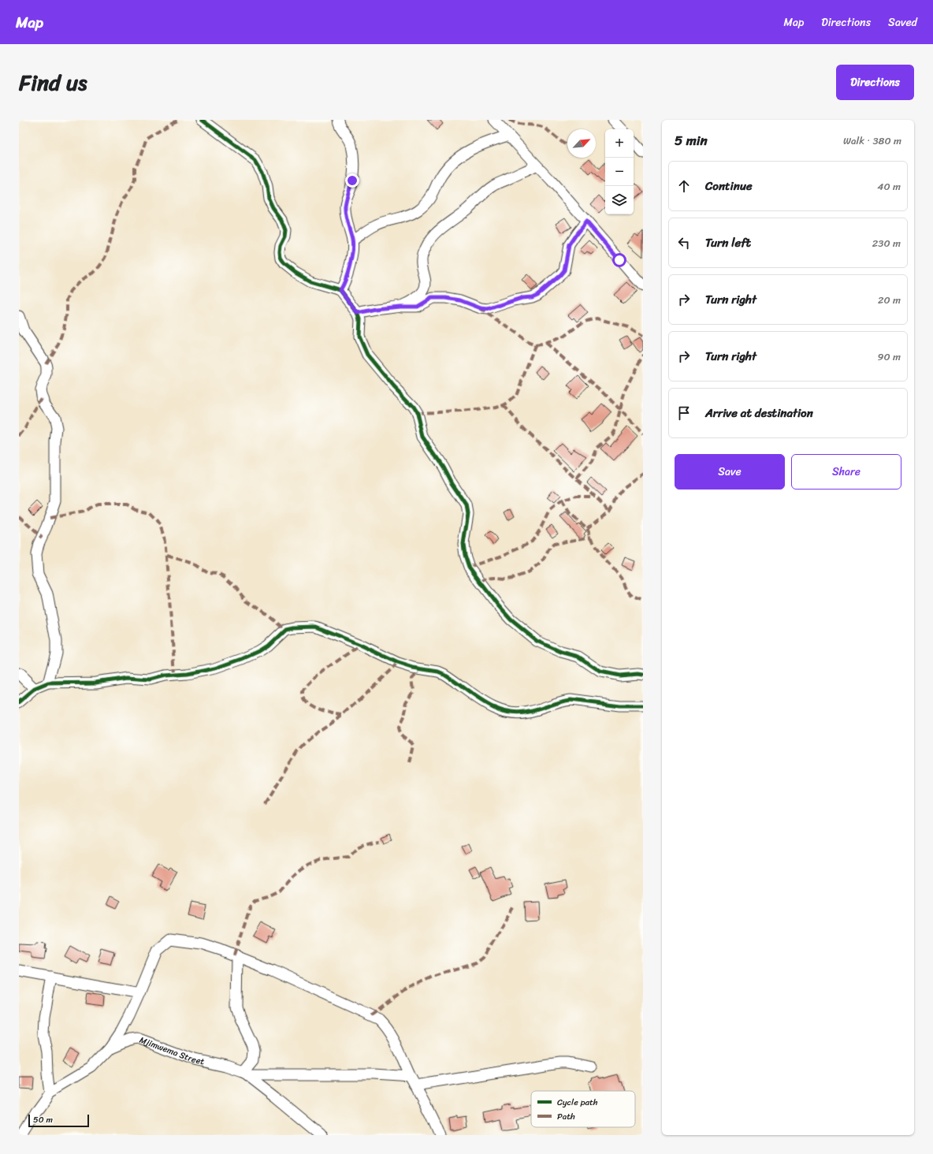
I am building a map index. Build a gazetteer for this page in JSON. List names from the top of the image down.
{
  "streets": {
    "street": ["Mjimwema Street"]
  },
  "legend": ["Cycle path", "Path"],
  "scale_bar": "50 m",
  "north": "top right",
  "page": {
    "header": "Map",
    "nav": ["Map", "Directions", "Saved"],
    "title": "Find us",
    "buttons": [
      "Directions",
      ["Save", "Share"]
    ],
    "heading": ["5 min", "Walk · 380 m"],
    "map_buttons": ["+", "−"],
    "list": [
      ["Continue", "40 m"],
      ["Turn left", "230 m"],
      ["Turn right", "20 m"],
      ["Turn right", "90 m"],
      "Arrive at destination"
    ],
    "scale": "50 m"
  }
}
